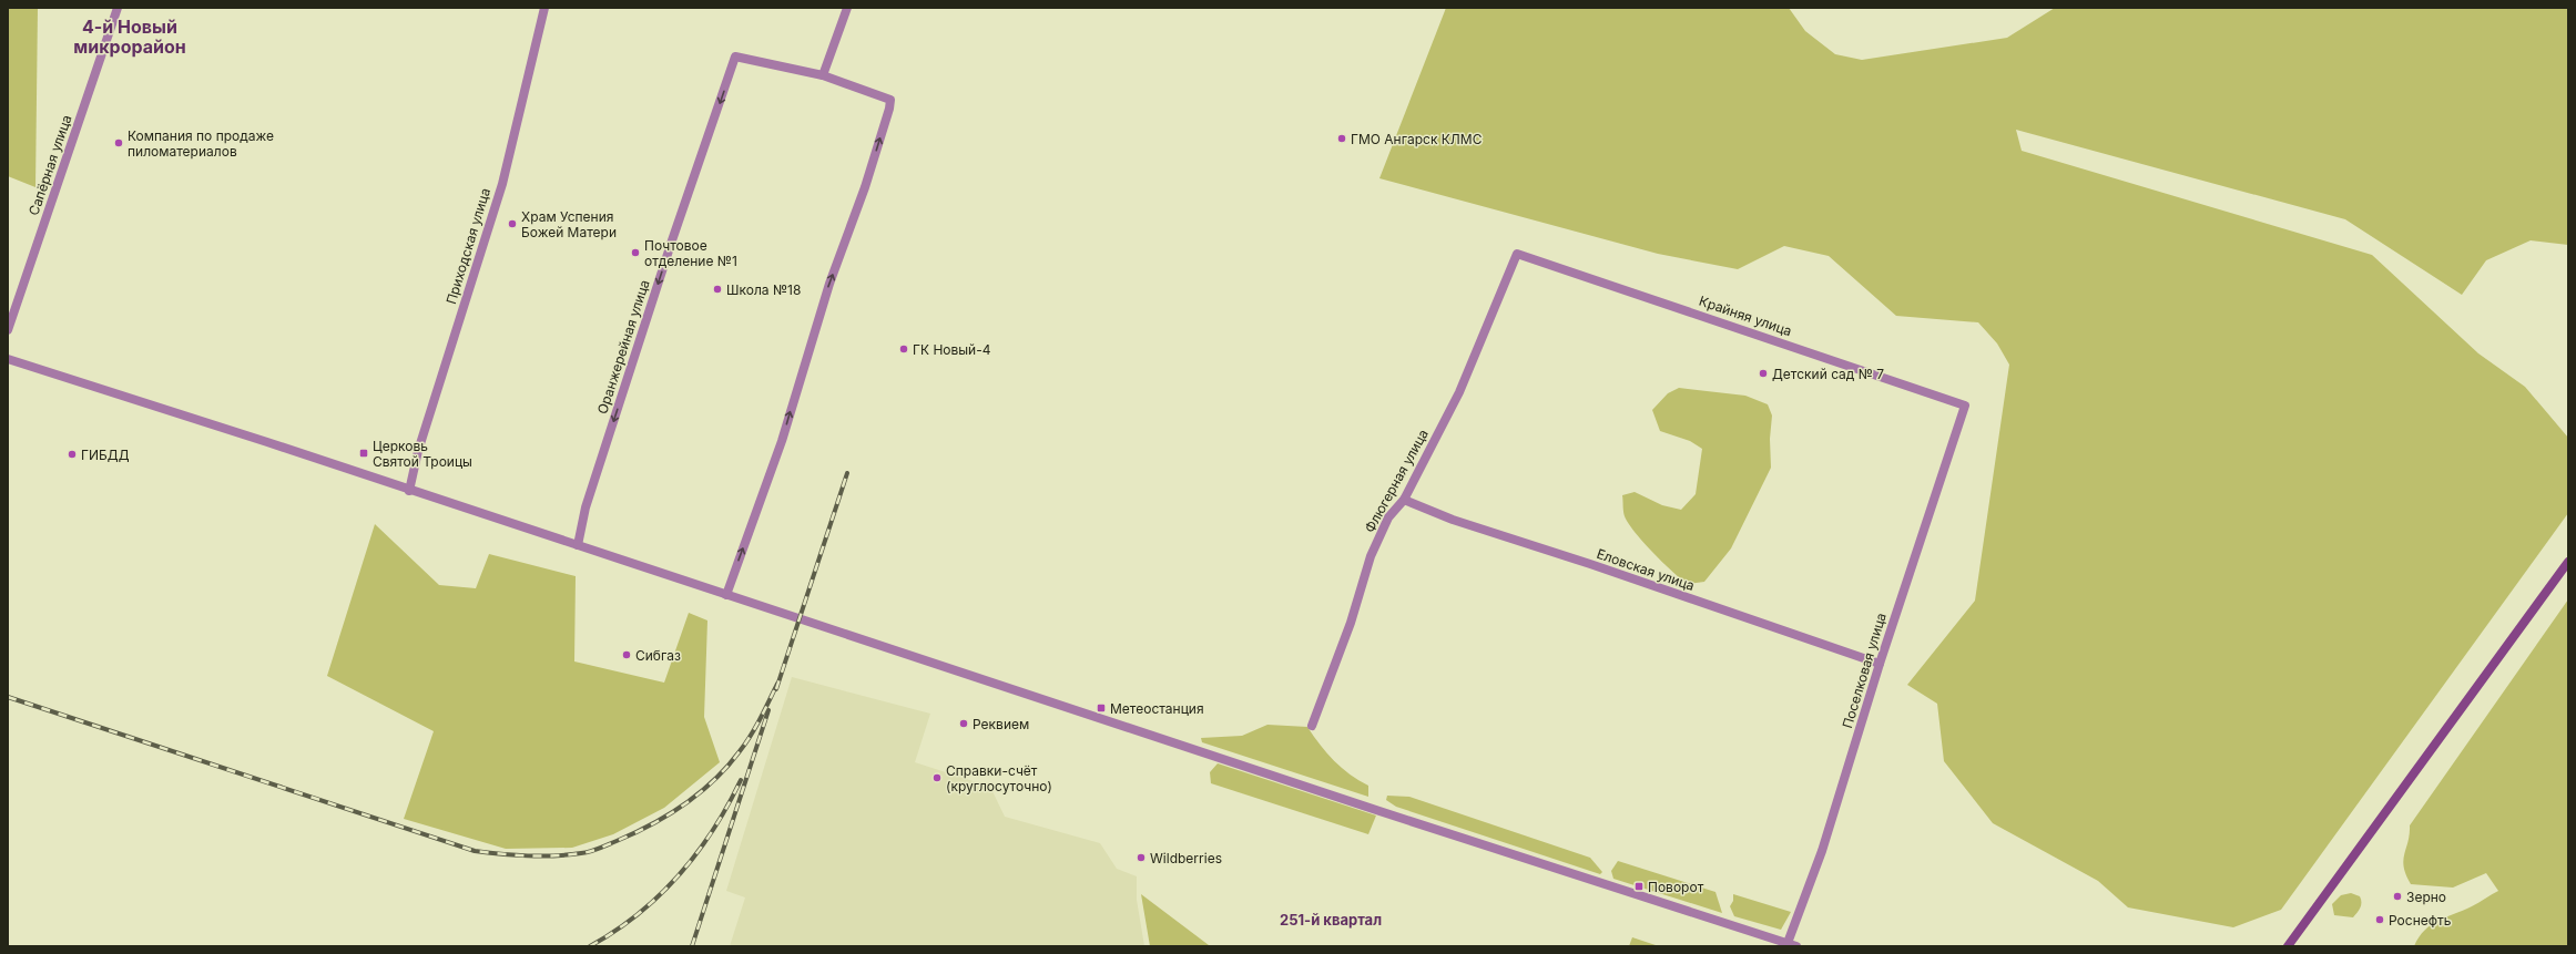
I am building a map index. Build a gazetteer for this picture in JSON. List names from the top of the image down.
{
  "streets": {
    "street": [
      "Сапёрная улица",
      "Приходская улица",
      "Крайняя улица",
      "Оранжерейная улица",
      "Флюгерная улица",
      "Еловская улица",
      "Поселковая улица"
    ]
  },
  "crossings": [
    ["Крайняя улица", "Флюгерная улица"],
    ["Крайняя улица", "Поселковая улица"],
    ["Флюгерная улица", "Еловская улица"],
    ["Еловская улица", "Поселковая улица"]
  ],
  "one_way": ["Оранжерейная улица"],
  "districts": ["4-й Новый микрорайон", "251-й квартал"],
  "places": {
    "other": [
      "ГМО Ангарск КЛМС",
      "Компания по продаже пиломатериалов",
      "Храм Успения Божей Матери",
      "Почтовое отделение №1",
      "Школа №18",
      "ГК Новый-4",
      "Детский сад № 7",
      "ГИБДД",
      "Сибгаз",
      "Реквием",
      "Справки-счёт (круглосуточно)",
      "Wildberries",
      "Зерно",
      "Роснефть"
    ],
    "transit": ["Церковь Святой Троицы", "Метеостанция", "Поворот"]
  }
}
